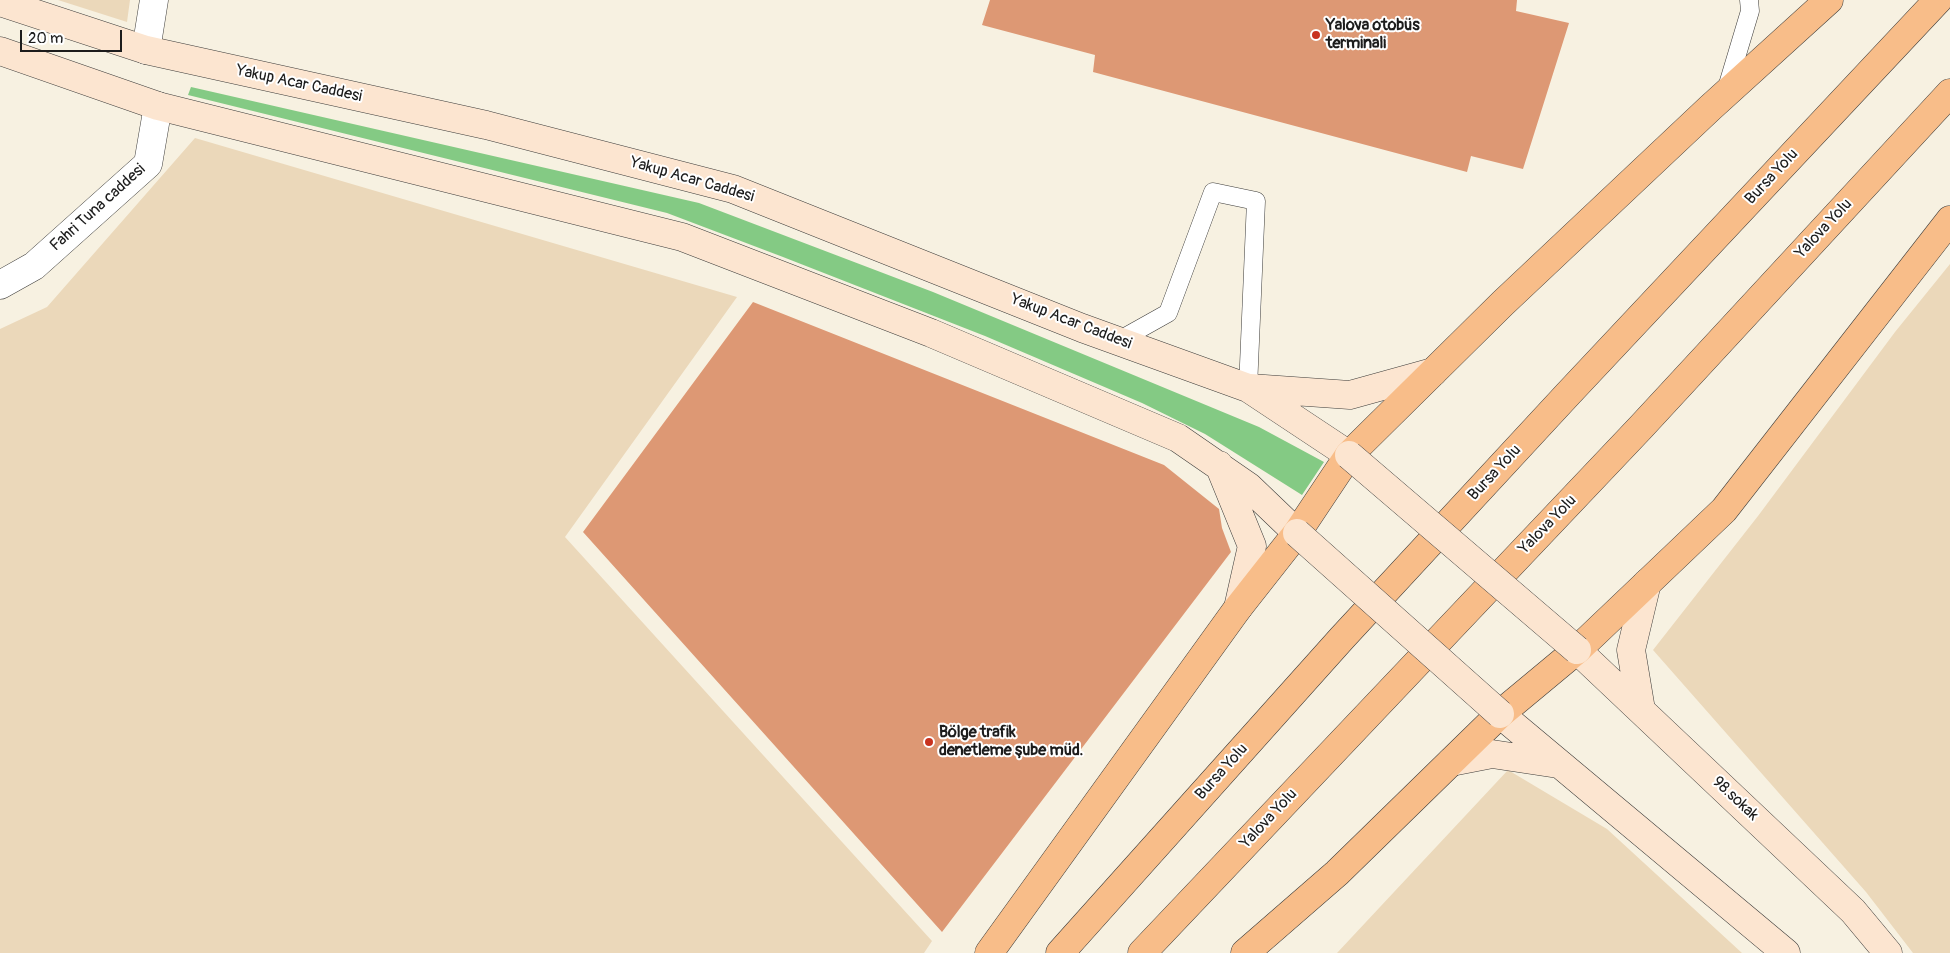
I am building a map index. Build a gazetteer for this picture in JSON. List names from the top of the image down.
{
  "streets": {
    "highway": ["Bursa Yolu", "Yalova Yolu"],
    "street": ["Yakup Acar Caddesi", "Fahri Tuna caddesi", "98.sokak"]
  },
  "crossings": [
    ["Yakup Acar Caddesi", "98.sokak"]
  ],
  "places": ["Yalova otobüs terminali", "Bölge trafik denetleme şube müd."],
  "scale_bar": "20 m"
}
